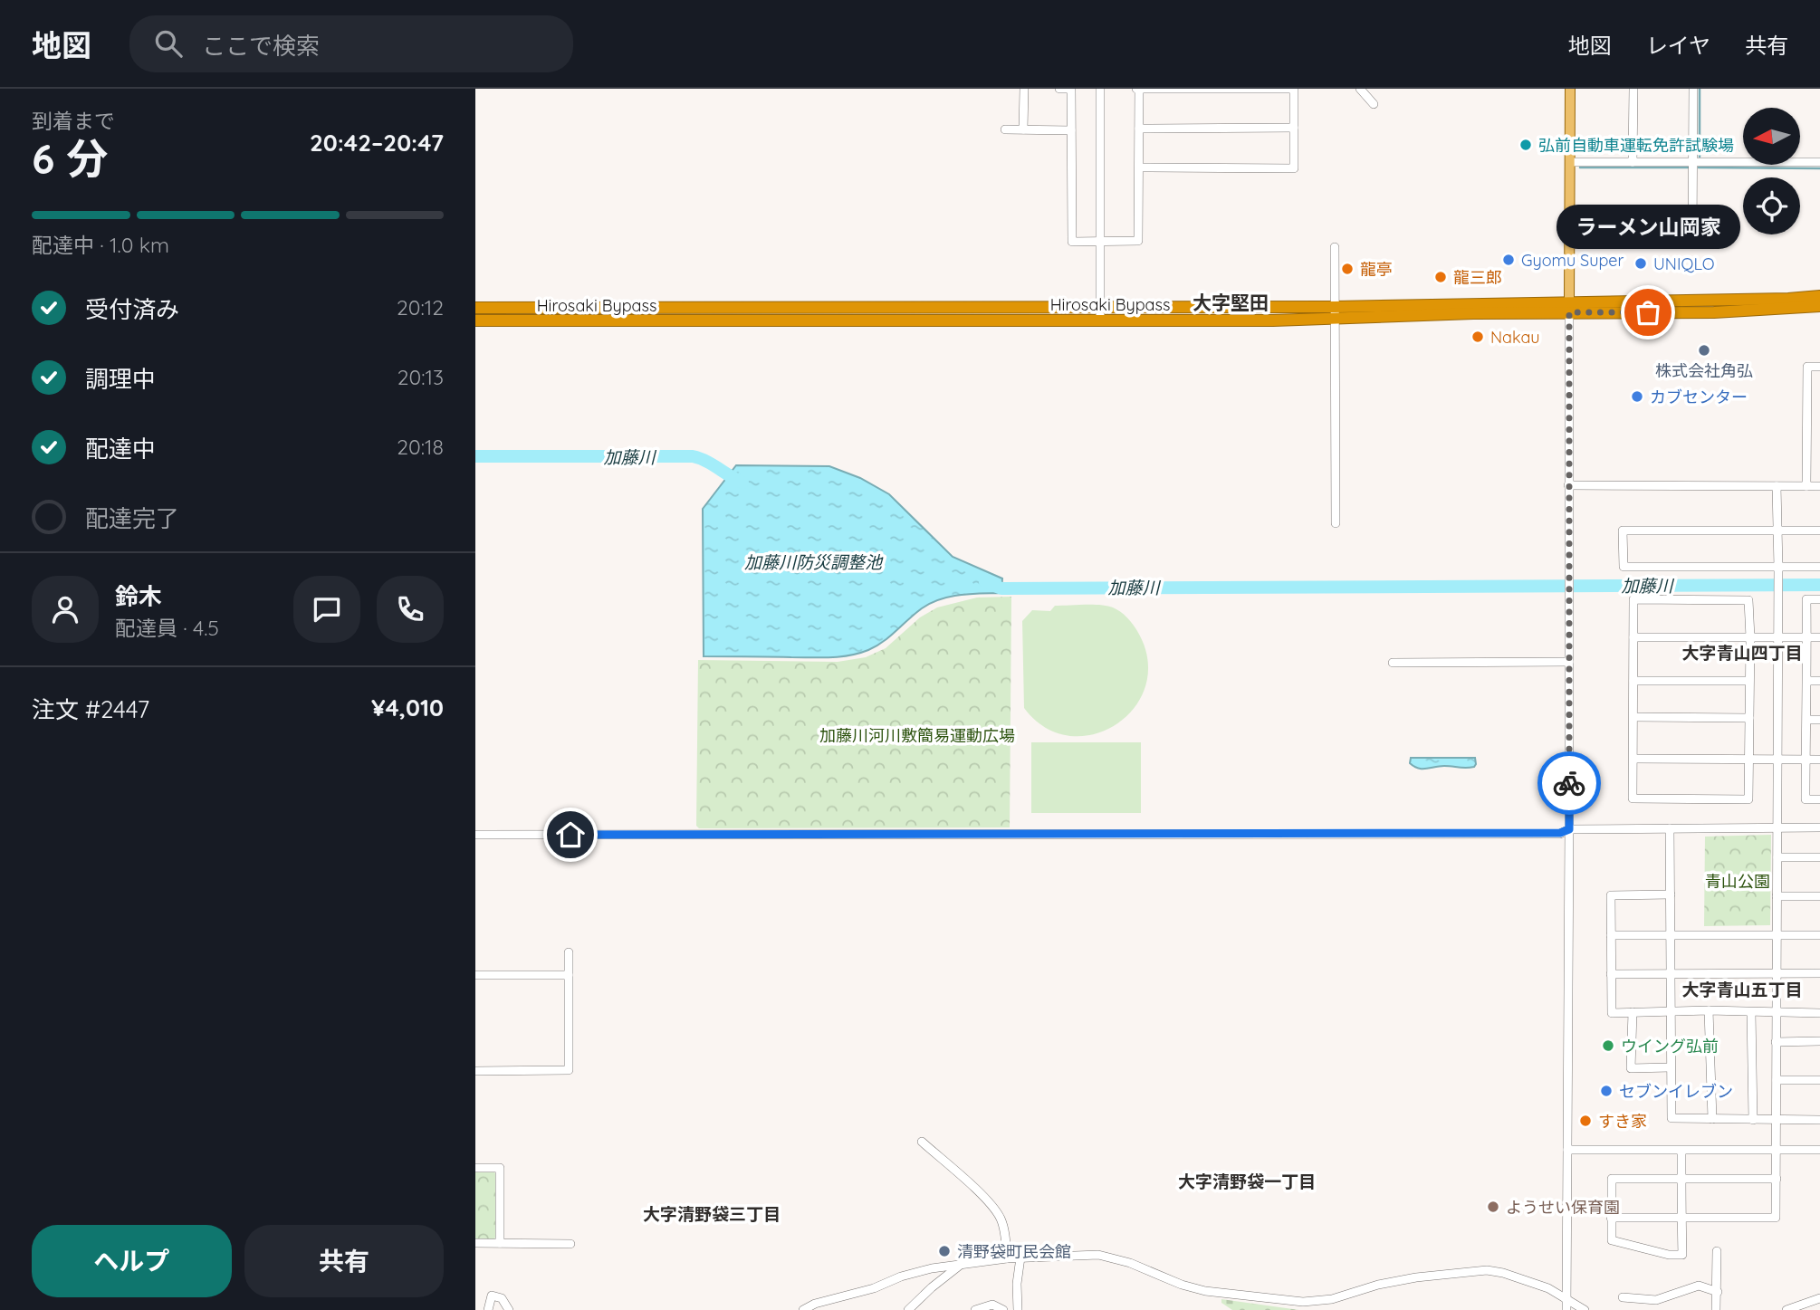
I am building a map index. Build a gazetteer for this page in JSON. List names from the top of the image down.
{
  "streets": {
    "highway": ["Hirosaki Bypass"]
  },
  "districts": [
    "大字堅田",
    "大字青山四丁目",
    "大字青山五丁目",
    "大字清野袋一丁目",
    "大字清野袋三丁目"
  ],
  "water": ["加藤川", "加藤川防災調整池"],
  "parks": ["加藤川河川敷簡易運動広場", "青山公園"],
  "places": [
    "弘前自動車運転免許試験場",
    "Gyomu Super",
    "UNIQLO",
    "龍亭",
    "龍三郎",
    "ラーメン山岡家",
    "Nakau",
    "株式会社角弘",
    "カブセンター",
    "ウイング弘前",
    "セブンイレブン",
    "すき家",
    "ようせい保育園",
    "清野袋町民会館"
  ],
  "north": "left",
  "page": {
    "header": "地図",
    "search": "ここで検索",
    "nav": ["地図", "レイヤ", "共有"],
    "heading": ["6 分", "到着まで", "20:42–20:47"],
    "panel": [
      "鈴木",
      "配達員 · 4.5",
      "注文 #2447",
      "¥4,010"
    ],
    "bar": "配達中 · 1.0 km",
    "bubble": "ラーメン山岡家",
    "list": [
      ["受付済み", "20:12"],
      ["調理中", "20:13"],
      ["配達中", "20:18"],
      "配達完了"
    ],
    "buttons": ["ヘルプ", "共有"]
  }
}
